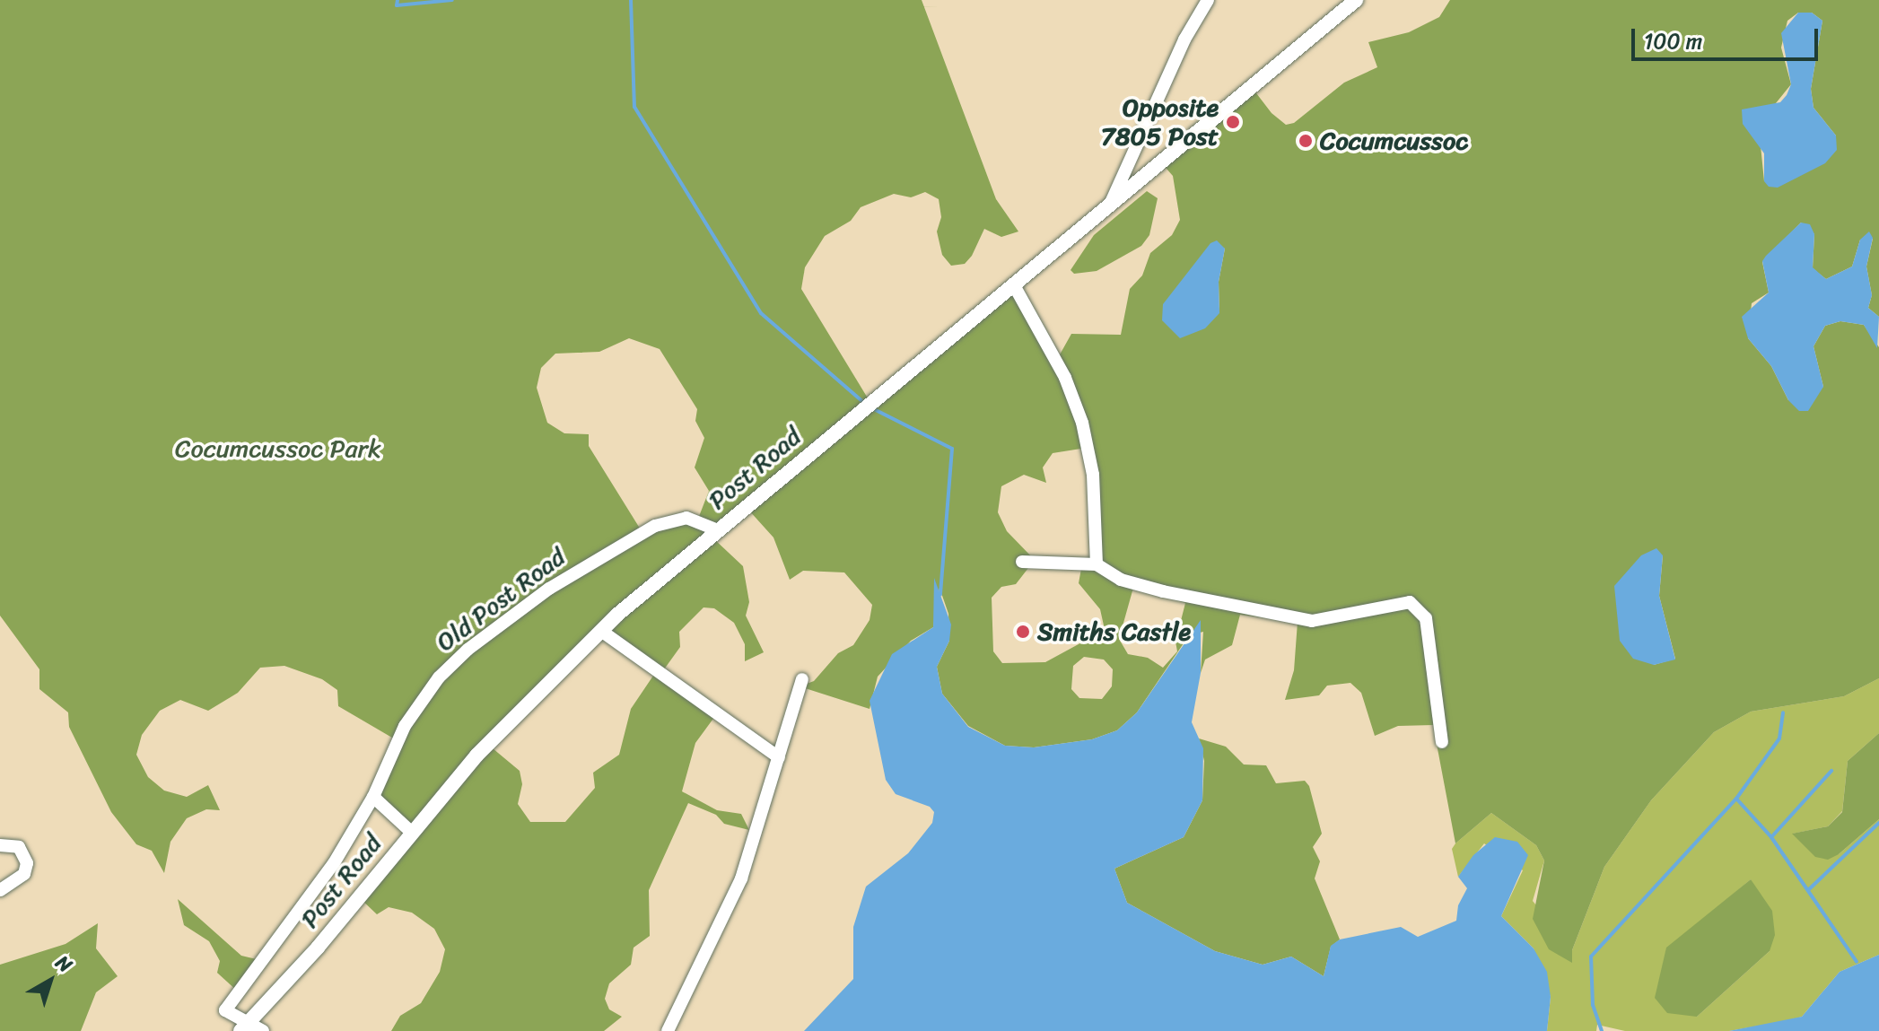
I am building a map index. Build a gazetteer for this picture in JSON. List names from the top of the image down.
{
  "streets": {
    "main road": ["Post Road"],
    "street": ["Old Post Road"]
  },
  "crossings": [
    ["Post Road", "Old Post Road"]
  ],
  "parks": ["Cocumcussoc Park"],
  "places": ["Opposite 7805 Post", "Cocumcussoc", "Smiths Castle"],
  "scale_bar": "100 m",
  "north": "top right"
}
